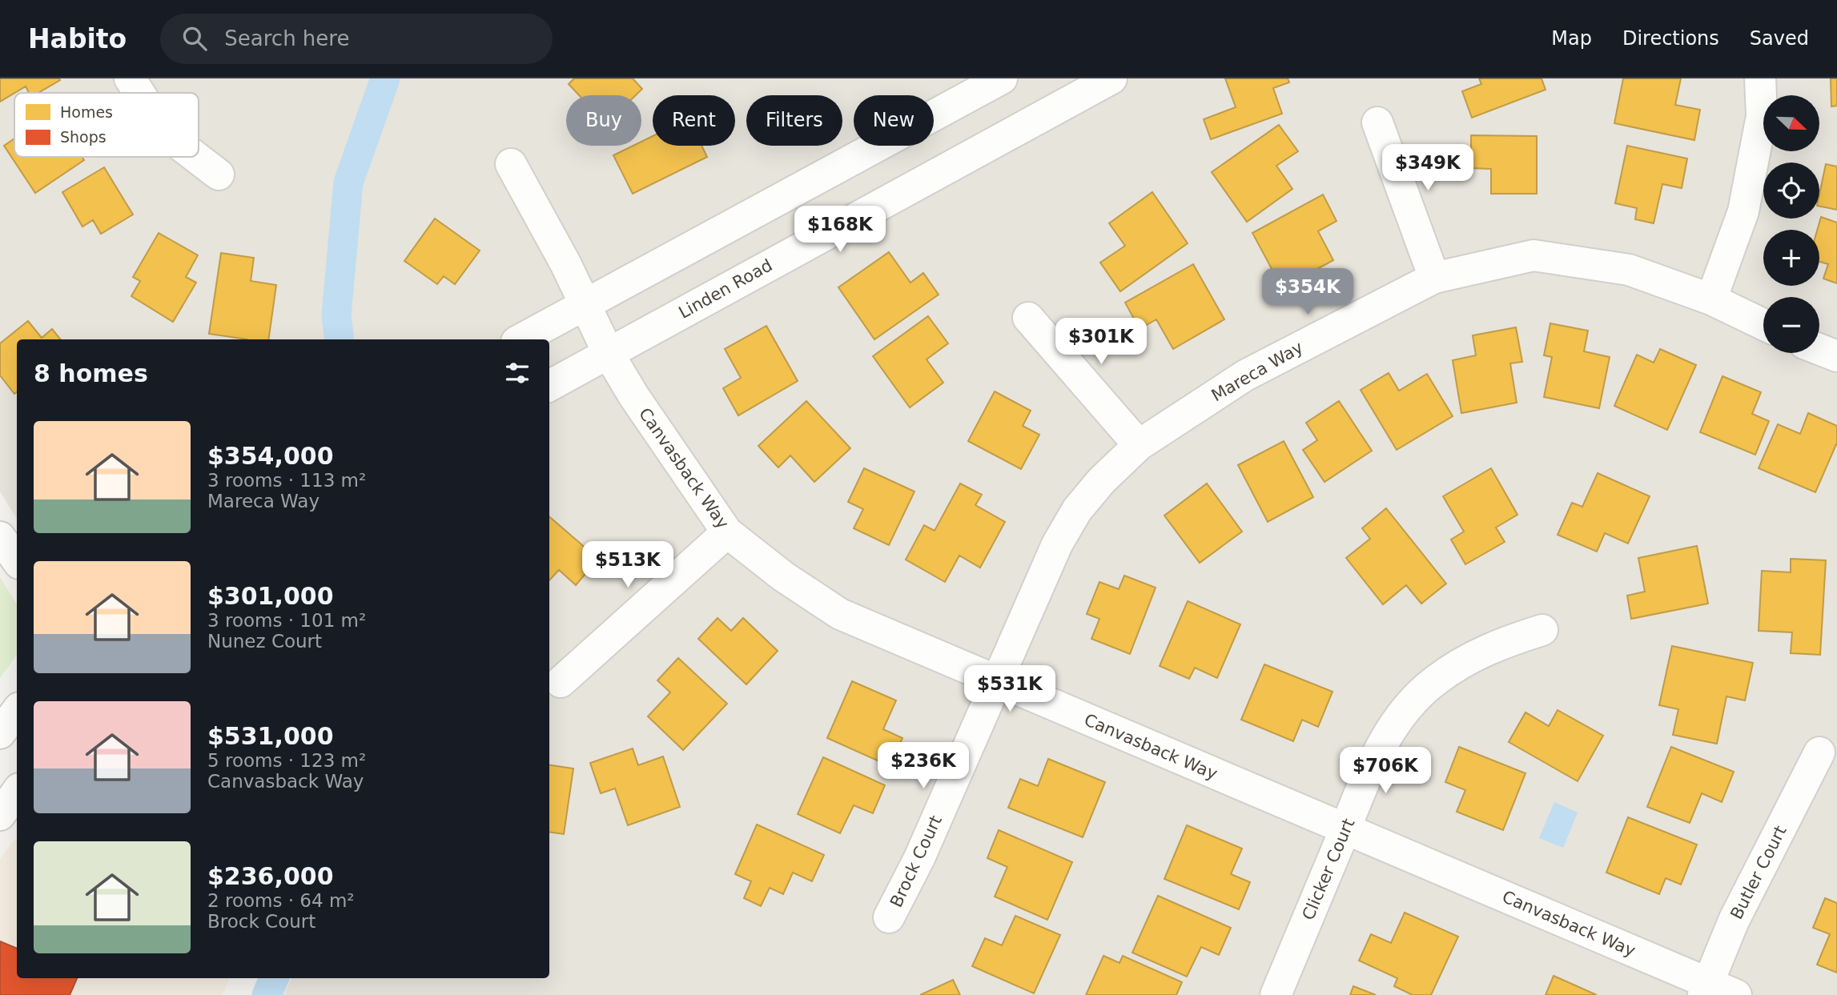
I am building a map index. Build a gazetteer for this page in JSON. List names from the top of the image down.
{
  "streets": {
    "street": [
      "Linden Road",
      "Mareca Way",
      "Canvasback Way",
      "Brock Court",
      "Clicker Court",
      "Butler Court"
    ]
  },
  "crossings": [
    ["Linden Road", "Canvasback Way"],
    ["Mareca Way", "Canvasback Way"],
    ["Mareca Way", "Brock Court"],
    ["Canvasback Way", "Brock Court"],
    ["Canvasback Way", "Clicker Court"],
    ["Canvasback Way", "Butler Court"]
  ],
  "legend": ["Homes", "Shops"],
  "north": "bottom right",
  "page": {
    "header": "Habito",
    "search": "Search here",
    "nav": ["Map", "Directions", "Saved"],
    "map_buttons": ["+", "−"],
    "chip": [
      "Buy",
      "Rent",
      "Filters",
      "New"
    ],
    "price": [
      "$349K",
      "$168K",
      "$354K",
      "$301K",
      "$513K",
      "$531K",
      "$236K",
      "$706K"
    ],
    "heading": "8 homes",
    "list": [
      {
        "name": "$354,000",
        "note": "3 rooms · 113 m² · Mareca Way"
      },
      {
        "name": "$301,000",
        "note": "3 rooms · 101 m² · Nunez Court"
      },
      {
        "name": "$531,000",
        "note": "5 rooms · 123 m² · Canvasback Way"
      },
      {
        "name": "$236,000",
        "note": "2 rooms · 64 m² · Brock Court"
      }
    ]
  }
}
